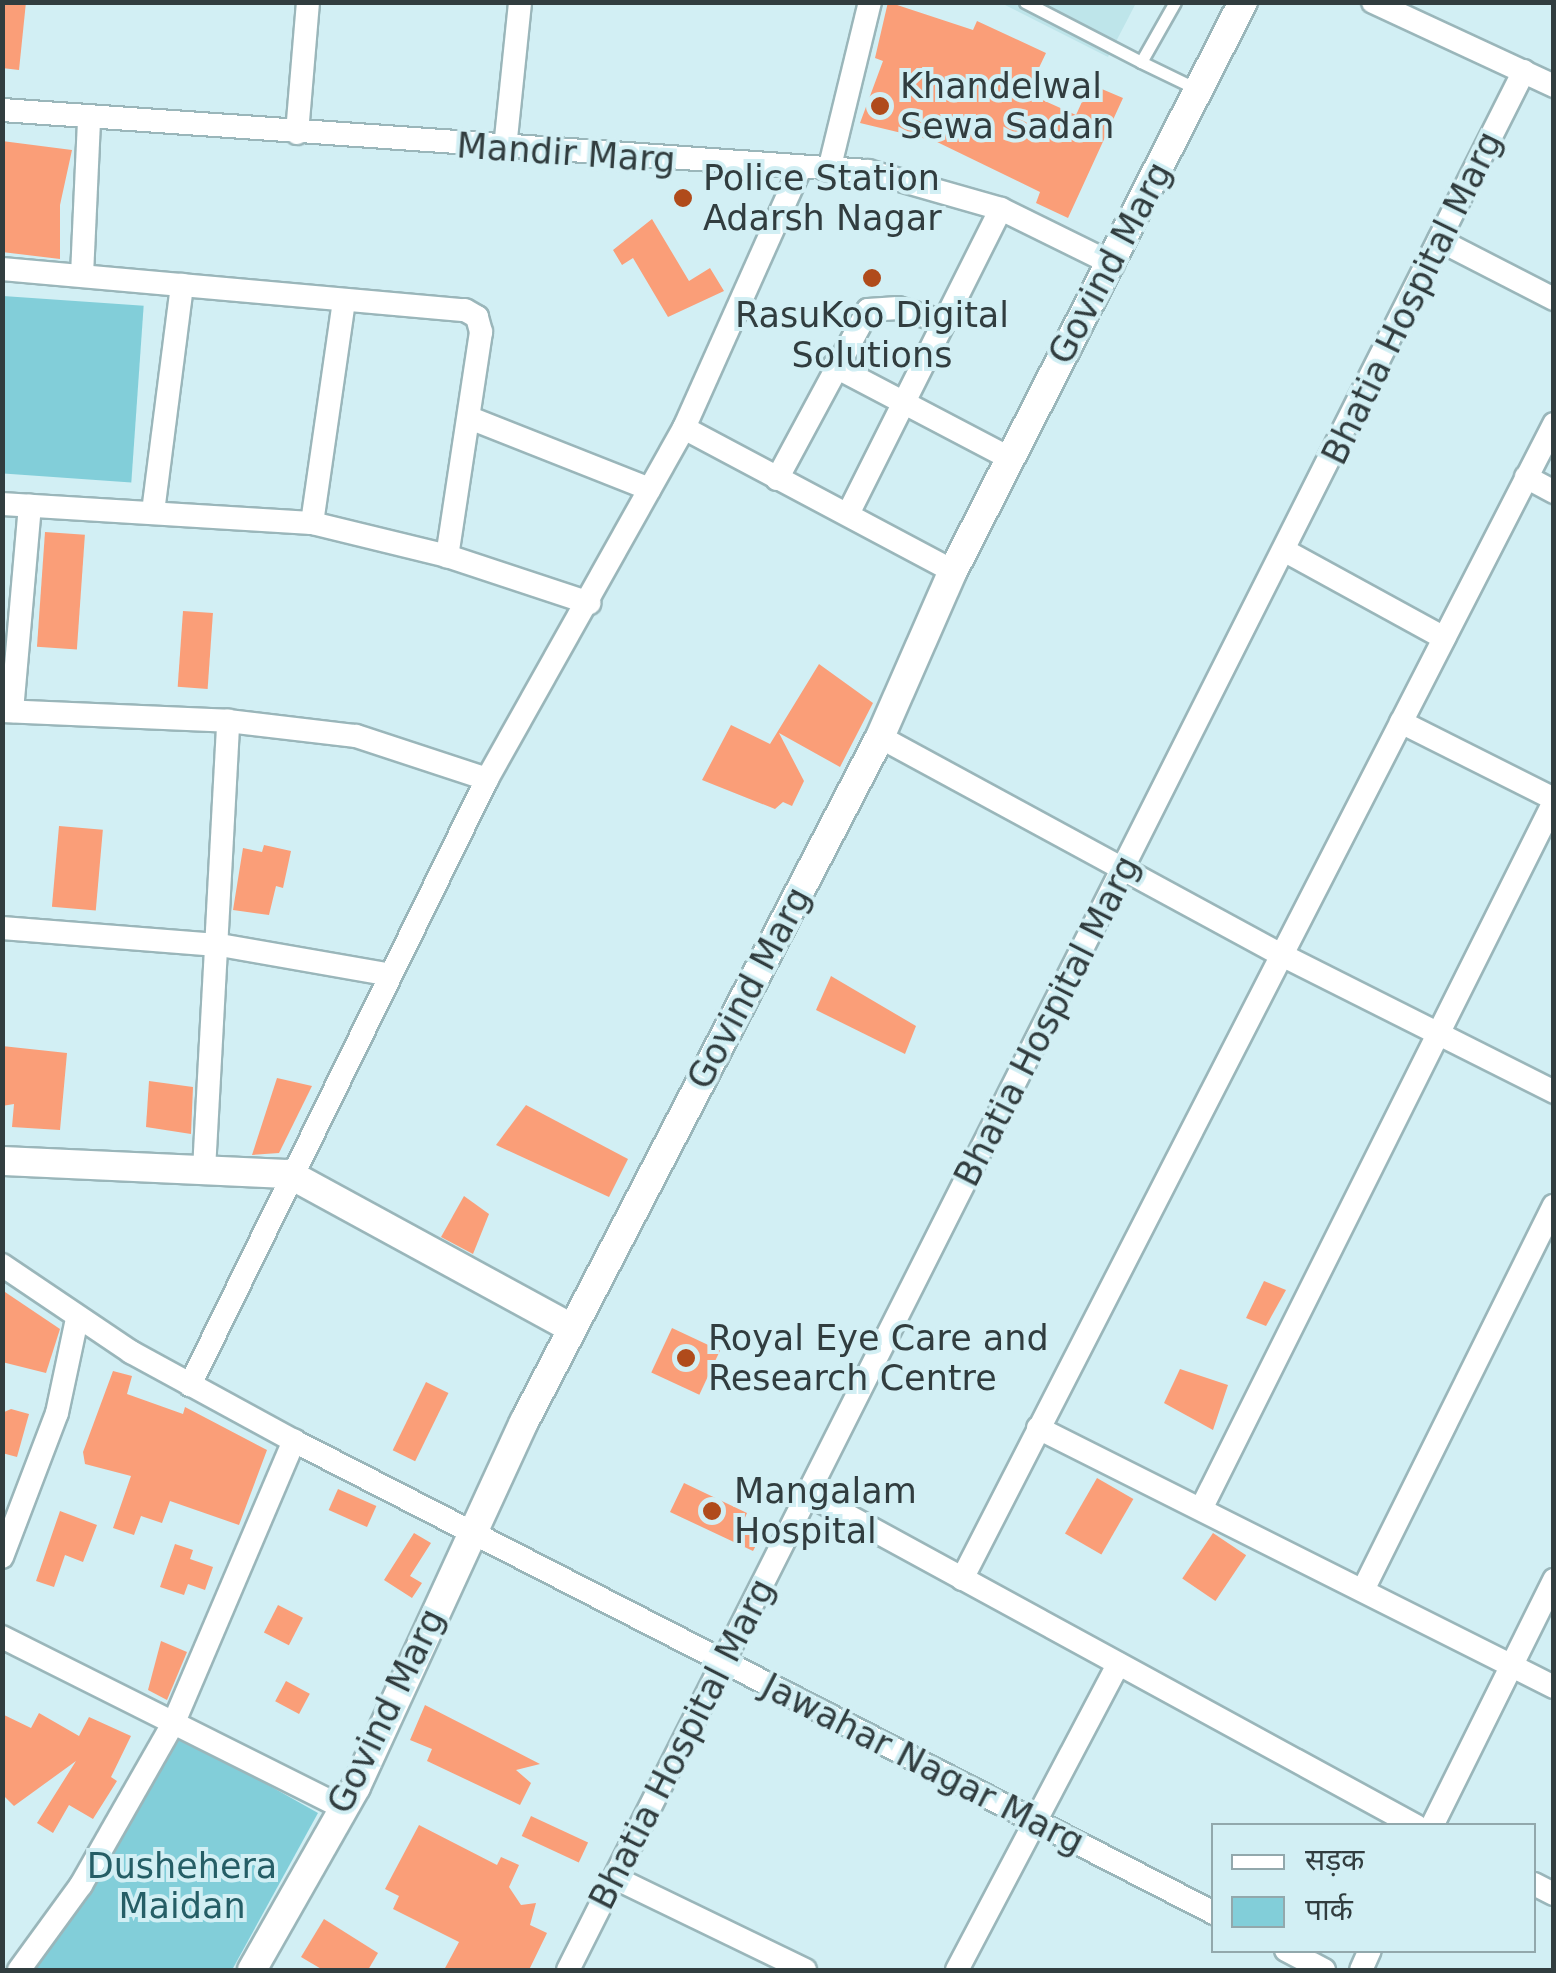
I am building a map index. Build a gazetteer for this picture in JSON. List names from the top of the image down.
{
  "streets": {
    "street": [
      "Mandir Marg",
      "Govind Marg",
      "Bhatia Hospital Marg",
      "Jawahar Nagar Marg"
    ]
  },
  "crossings": [
    ["Mandir Marg", "Govind Marg"],
    ["Govind Marg", "Jawahar Nagar Marg"],
    ["Bhatia Hospital Marg", "Jawahar Nagar Marg"]
  ],
  "parks": ["Dushehera Maidan"],
  "places": [
    "Khandelwal Sewa Sadan",
    "Police Station Adarsh Nagar",
    "RasuKoo Digital Solutions",
    "Royal Eye Care and Research Centre",
    "Mangalam Hospital"
  ],
  "legend": ["सड़क", "पार्क"]
}
